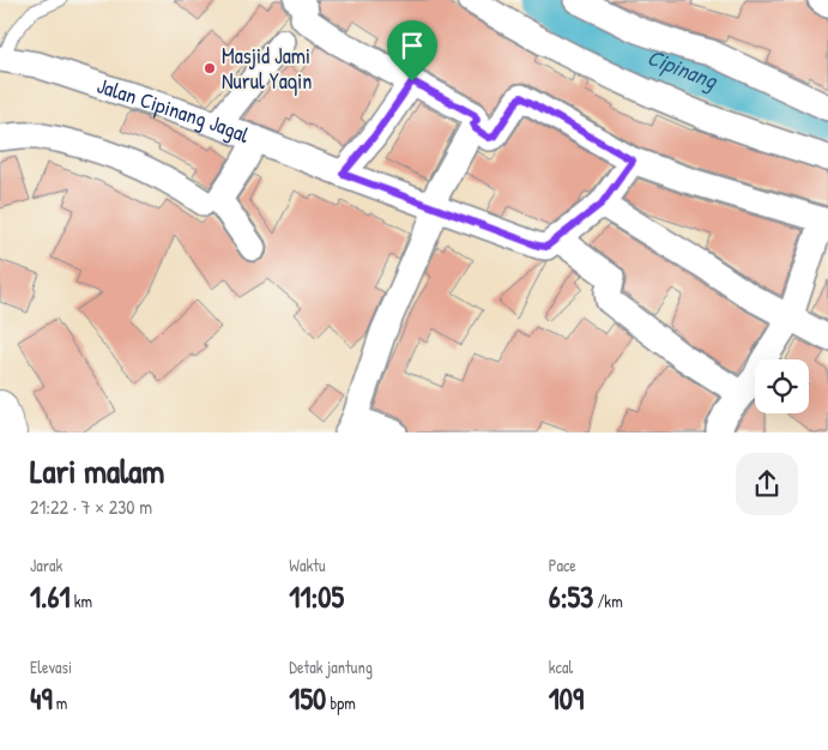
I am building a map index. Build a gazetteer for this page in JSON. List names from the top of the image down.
{
  "streets": {
    "street": ["Jalan Cipinang Jagal"]
  },
  "water": ["Cipinang"],
  "places": ["Masjid Jami Nurul Yaqin"],
  "page": {
    "heading": ["Lari malam", "21:22 · 7 × 230 m"],
    "stats": [
      ["Jarak", "1.61 km"],
      ["Waktu", "11:05"],
      ["Pace", "6:53 /km"],
      ["Elevasi", "49 m"],
      ["Detak jantung", "150 bpm"],
      ["kcal", "109"]
    ]
  }
}
